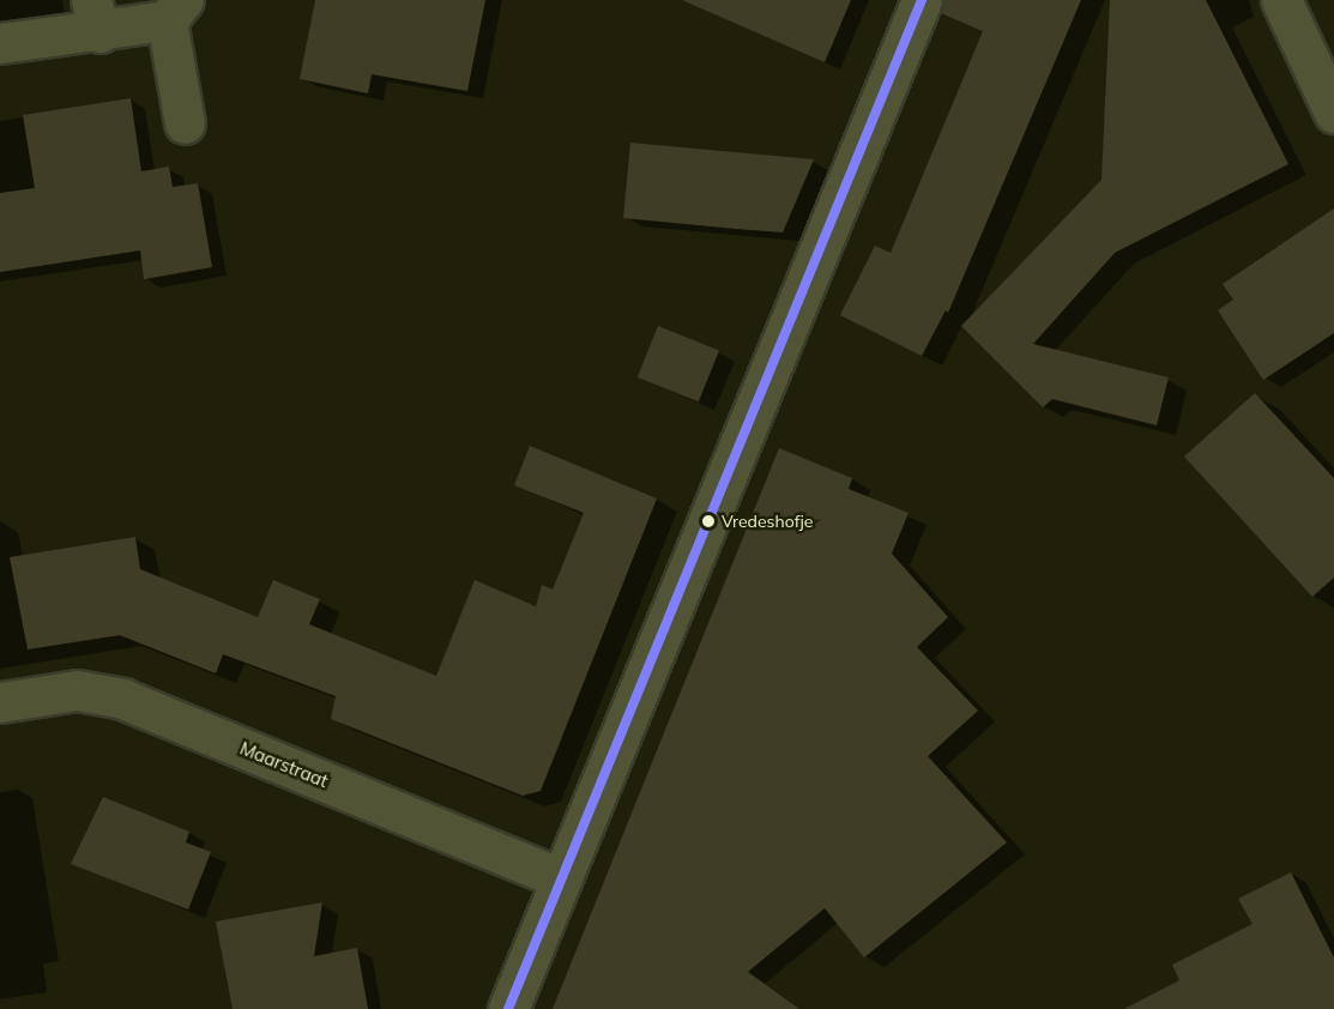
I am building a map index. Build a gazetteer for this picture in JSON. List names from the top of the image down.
{
  "streets": {
    "street": ["Maarstraat"]
  },
  "places": ["Vredeshofje"]
}
